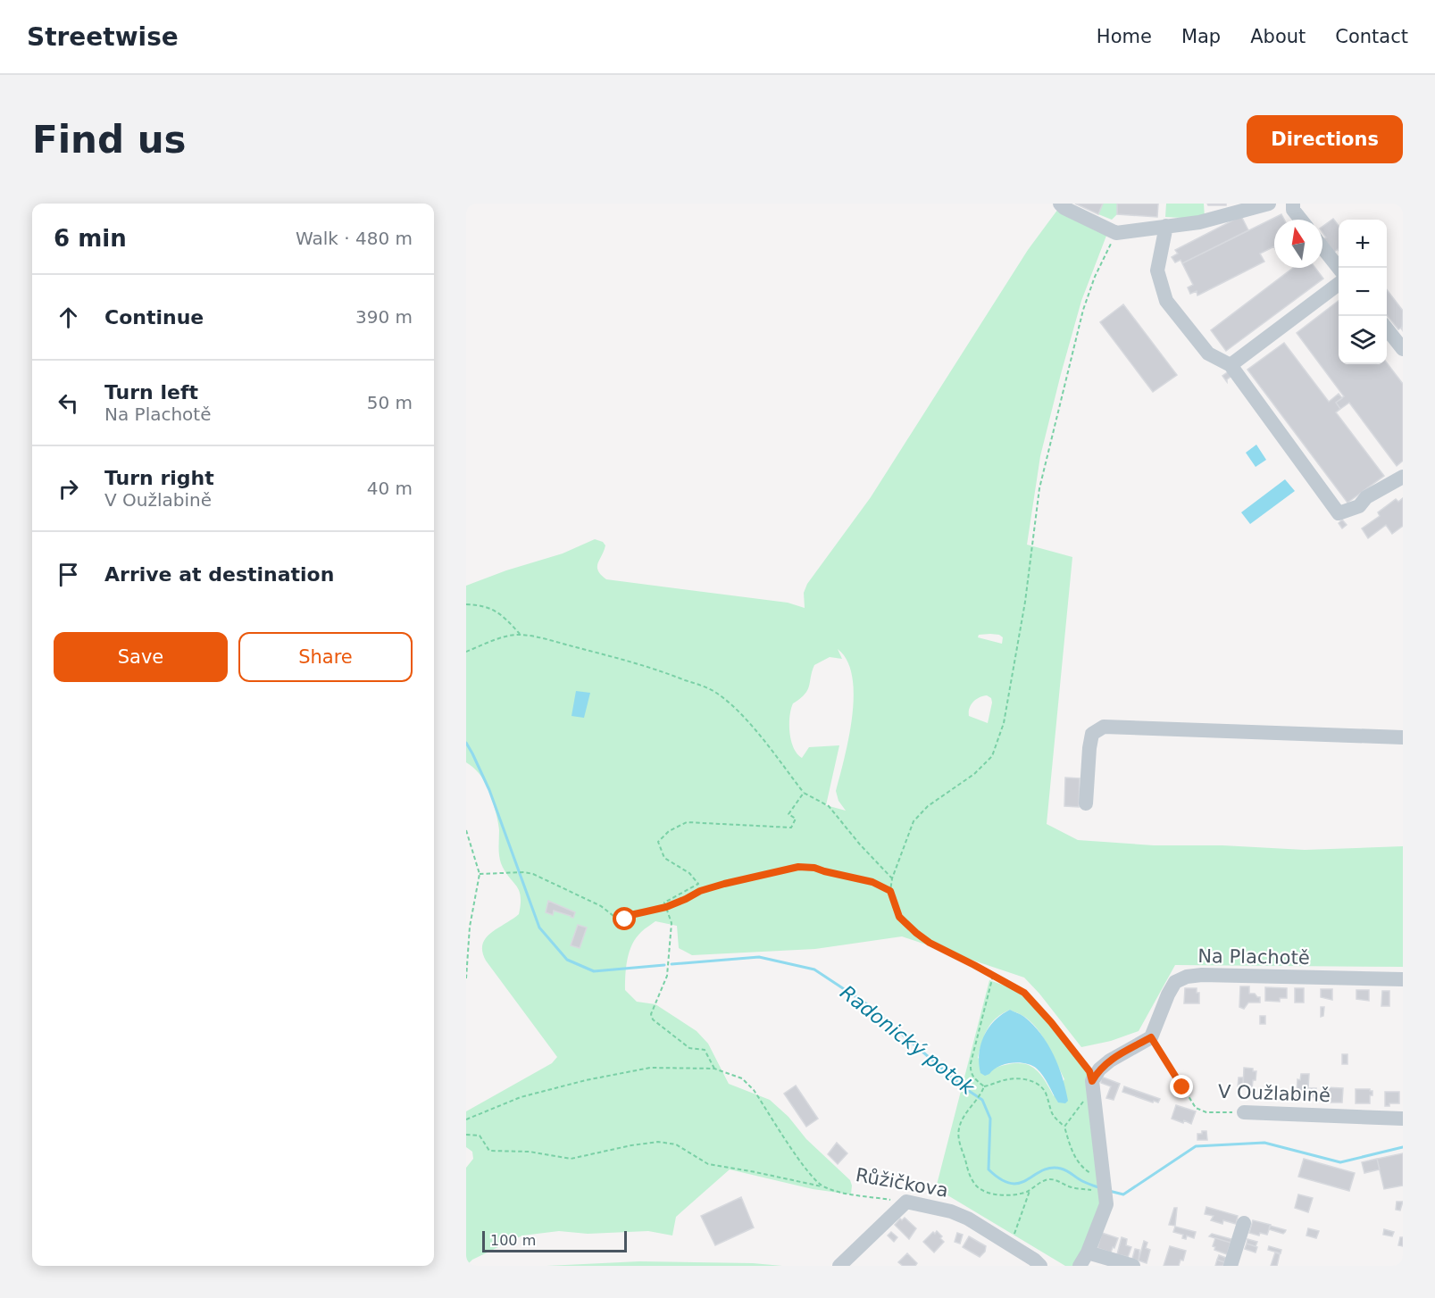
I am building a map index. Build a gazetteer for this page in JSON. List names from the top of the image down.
{
  "streets": {
    "street": ["Na Plachotě", "V Oužlabině", "Růžičkova"]
  },
  "crossings": [
    ["Na Plachotě", "V Oužlabině"]
  ],
  "water": ["Radonický potok"],
  "scale_bar": "100 m",
  "north": "top",
  "page": {
    "header": "Streetwise",
    "nav": [
      "Home",
      "Map",
      "About",
      "Contact"
    ],
    "buttons": [
      "Directions",
      ["Save", "Share"]
    ],
    "title": "Find us",
    "heading": ["6 min", "Walk · 480 m"],
    "map_buttons": ["+", "−"],
    "list": [
      ["Continue", "390 m"],
      ["Turn left", "Na Plachotě", "50 m"],
      ["Turn right", "V Oužlabině", "40 m"],
      "Arrive at destination"
    ],
    "scale": "100 m"
  }
}
